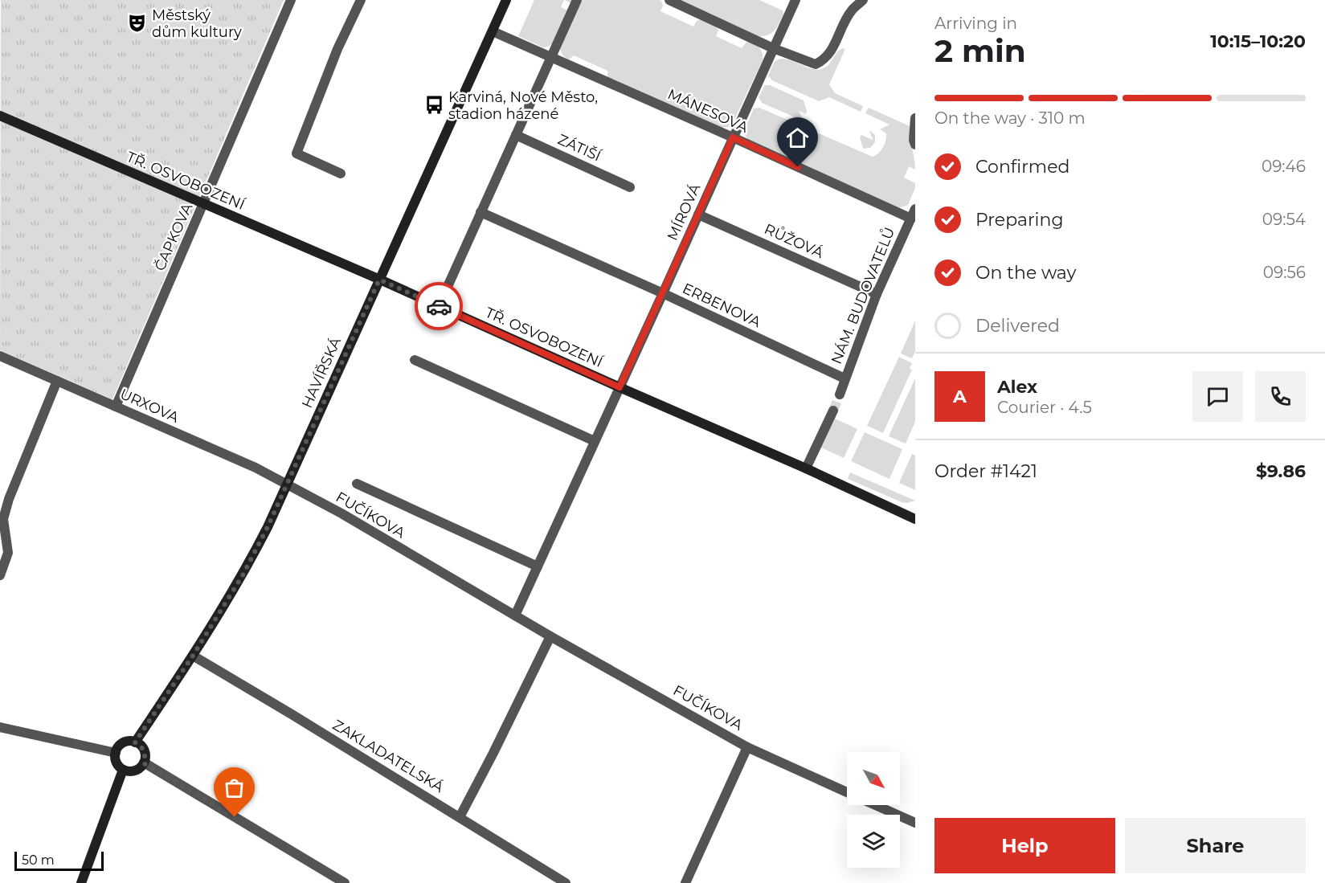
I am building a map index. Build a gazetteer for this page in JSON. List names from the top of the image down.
{
  "streets": {
    "street": [
      "MÁNESOVA",
      "ZÁTIŠÍ",
      "TŘ. OSVOBOZENÍ",
      "MÍROVÁ",
      "ČAPKOVA",
      "RŮŽOVÁ",
      "NÁM. BUDOVATELŮ",
      "ERBENOVA",
      "HAVÍŘSKÁ",
      "URXOVA",
      "FUČÍKOVA",
      "ZAKLADATELSKÁ"
    ]
  },
  "crossings": [
    ["MÁNESOVA", "MÍROVÁ"],
    ["MÁNESOVA", "NÁM. BUDOVATELŮ"],
    ["MÁNESOVA", "HAVÍŘSKÁ"],
    ["TŘ. OSVOBOZENÍ", "MÍROVÁ"],
    ["TŘ. OSVOBOZENÍ", "ČAPKOVA"],
    ["TŘ. OSVOBOZENÍ", "HAVÍŘSKÁ"],
    ["MÍROVÁ", "RŮŽOVÁ"],
    ["MÍROVÁ", "ERBENOVA"],
    ["ČAPKOVA", "URXOVA"],
    ["RŮŽOVÁ", "NÁM. BUDOVATELŮ"],
    ["NÁM. BUDOVATELŮ", "ERBENOVA"],
    ["HAVÍŘSKÁ", "URXOVA"],
    ["HAVÍŘSKÁ", "FUČÍKOVA"],
    ["HAVÍŘSKÁ", "ZAKLADATELSKÁ"],
    ["URXOVA", "FUČÍKOVA"]
  ],
  "places": {
    "theatre": ["Městský dům kultury"],
    "bus stop": ["Karviná, Nové Město, stadion házené"]
  },
  "scale_bar": "50 m",
  "north": "bottom right",
  "page": {
    "heading": ["2 min", "Arriving in", "10:15–10:20"],
    "panel": [
      "Alex",
      "Courier · 4.5",
      "Order #1421",
      "$9.86"
    ],
    "bar": "On the way · 310 m",
    "list": [
      ["Confirmed", "09:46"],
      ["Preparing", "09:54"],
      ["On the way", "09:56"],
      "Delivered"
    ],
    "round": "A",
    "buttons": ["Help", "Share"],
    "scale": "50 m"
  }
}
